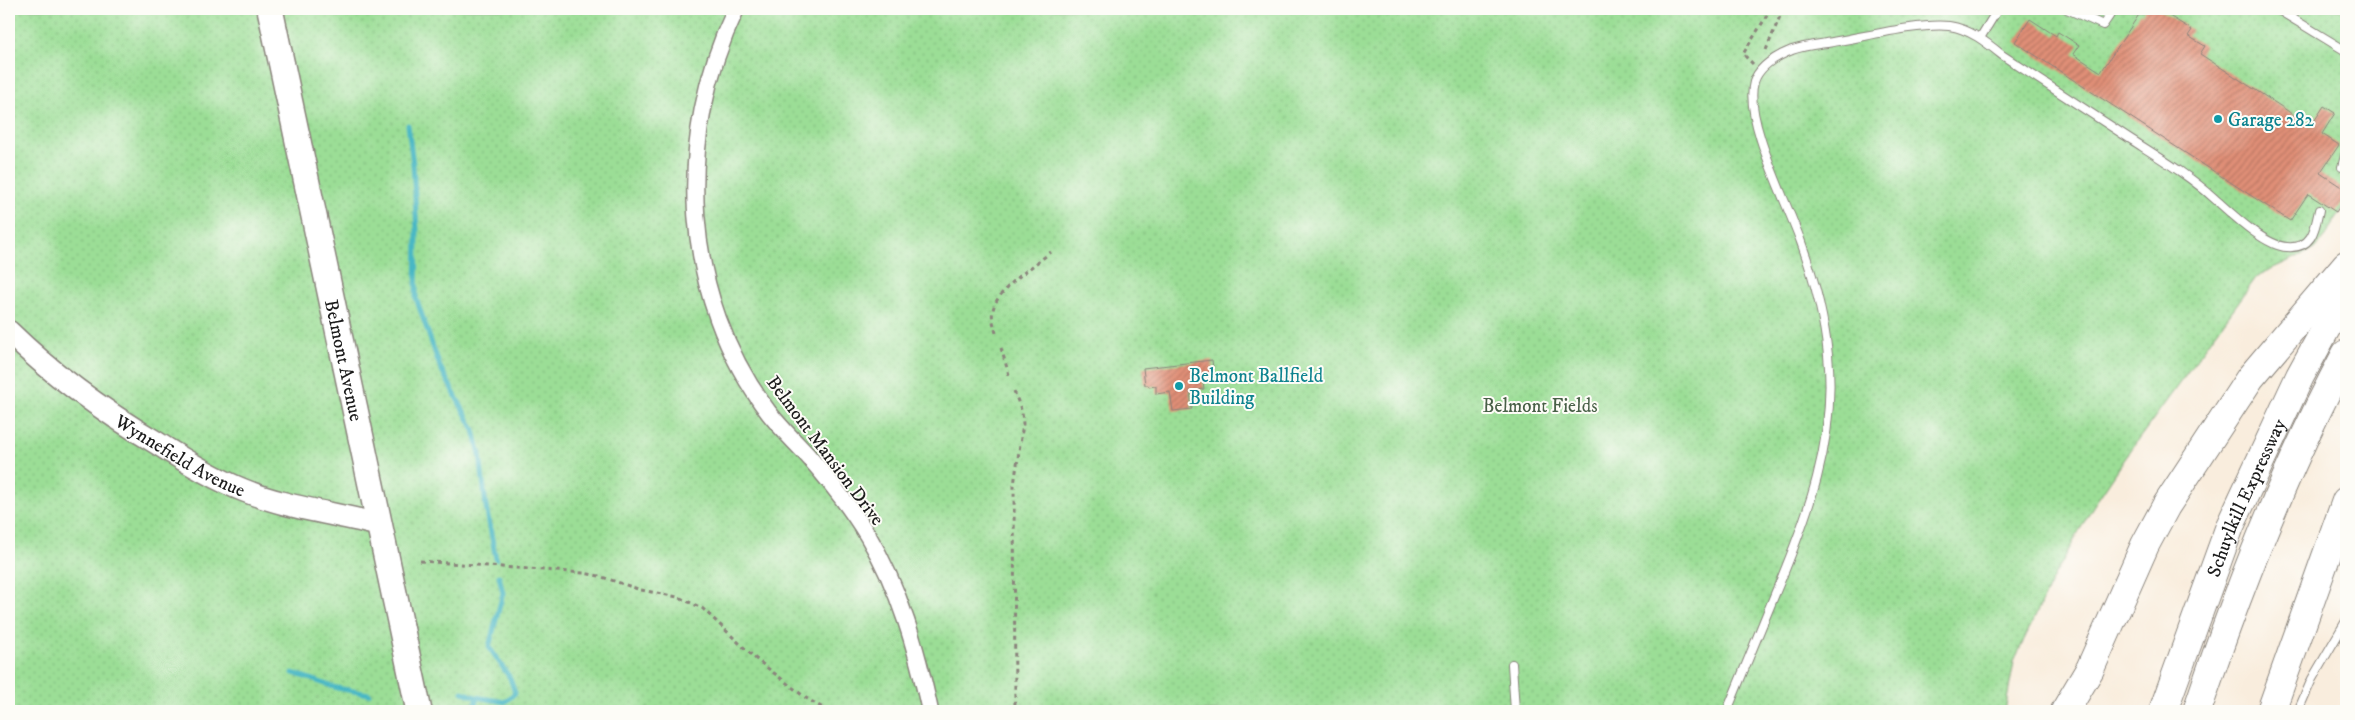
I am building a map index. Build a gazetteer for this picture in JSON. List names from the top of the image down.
{
  "streets": {
    "highway": ["Schuylkill Expressway"],
    "main road": ["Belmont Avenue"],
    "street": ["Belmont Mansion Drive", "Wynnefield Avenue"]
  },
  "crossings": [
    ["Belmont Avenue", "Wynnefield Avenue"]
  ],
  "parks": ["Belmont Fields"],
  "places": ["Garage 282", "Belmont Ballfield Building"]
}
